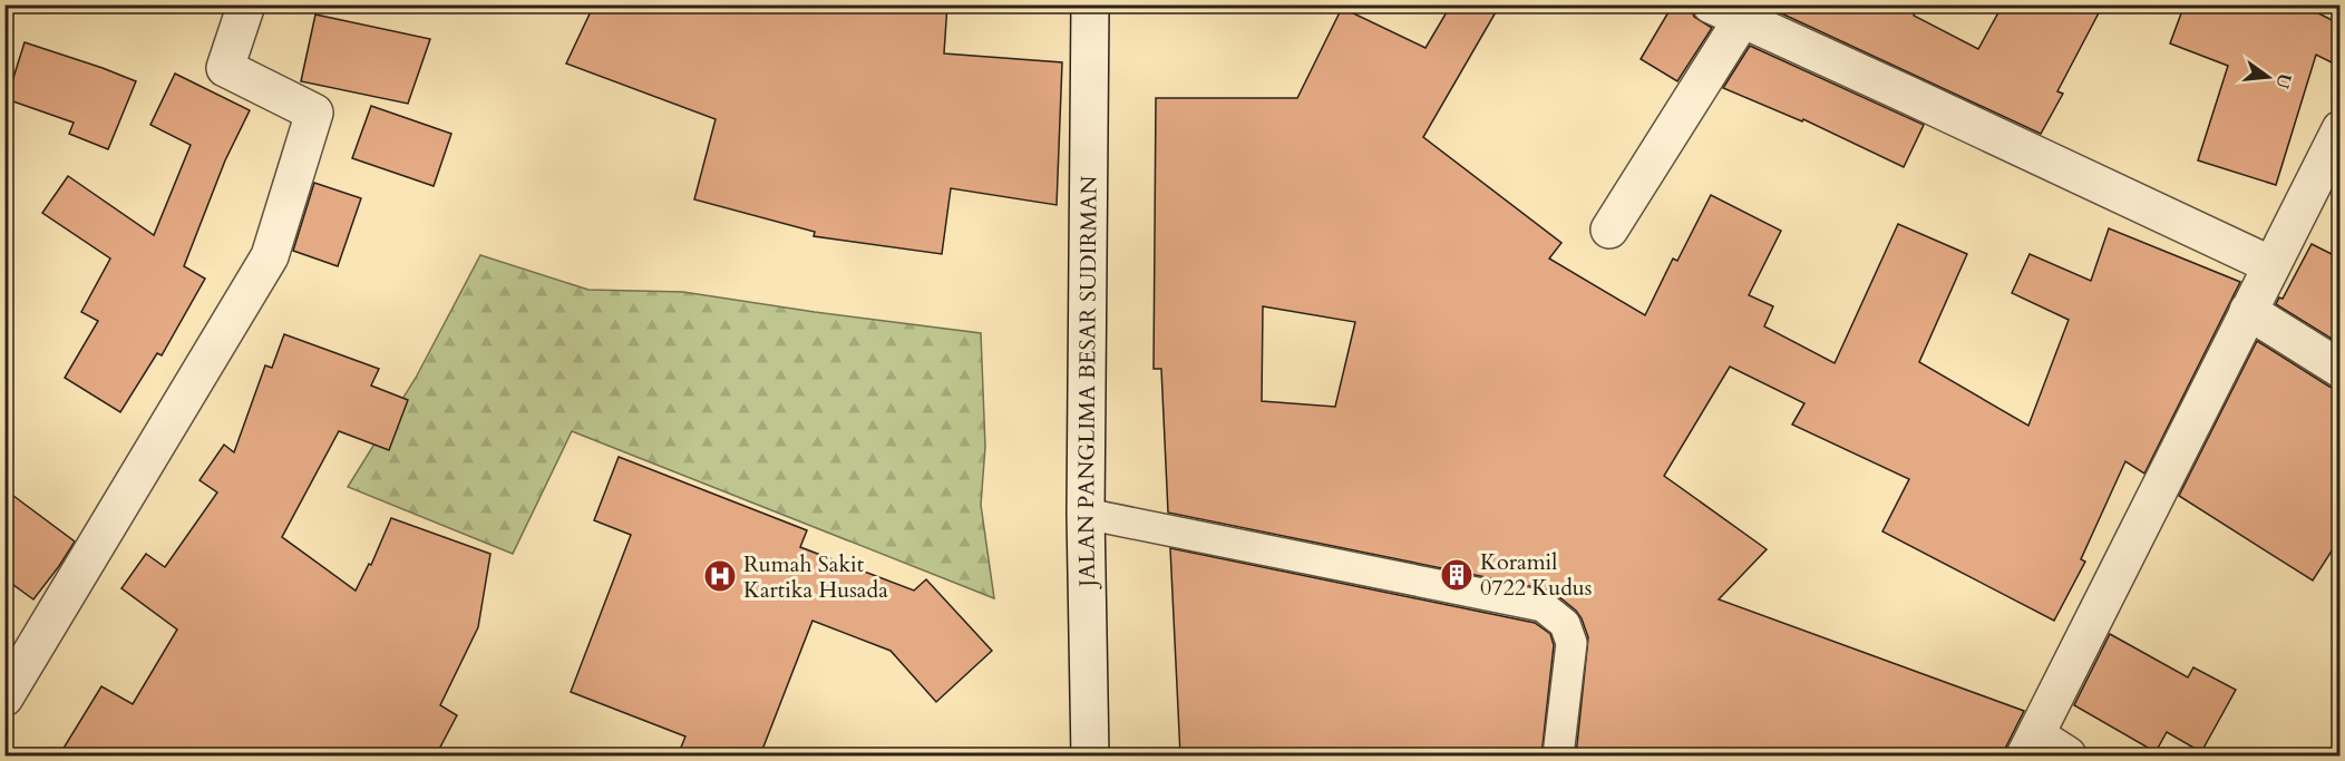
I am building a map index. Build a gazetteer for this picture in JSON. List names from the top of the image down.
{
  "streets": {
    "street": ["JALAN PANGLIMA BESAR SUDIRMAN"]
  },
  "places": {
    "building": ["Koramil 0722 Kudus"],
    "hospital": ["Rumah Sakit Kartika Husada"]
  },
  "north": "right"
}
